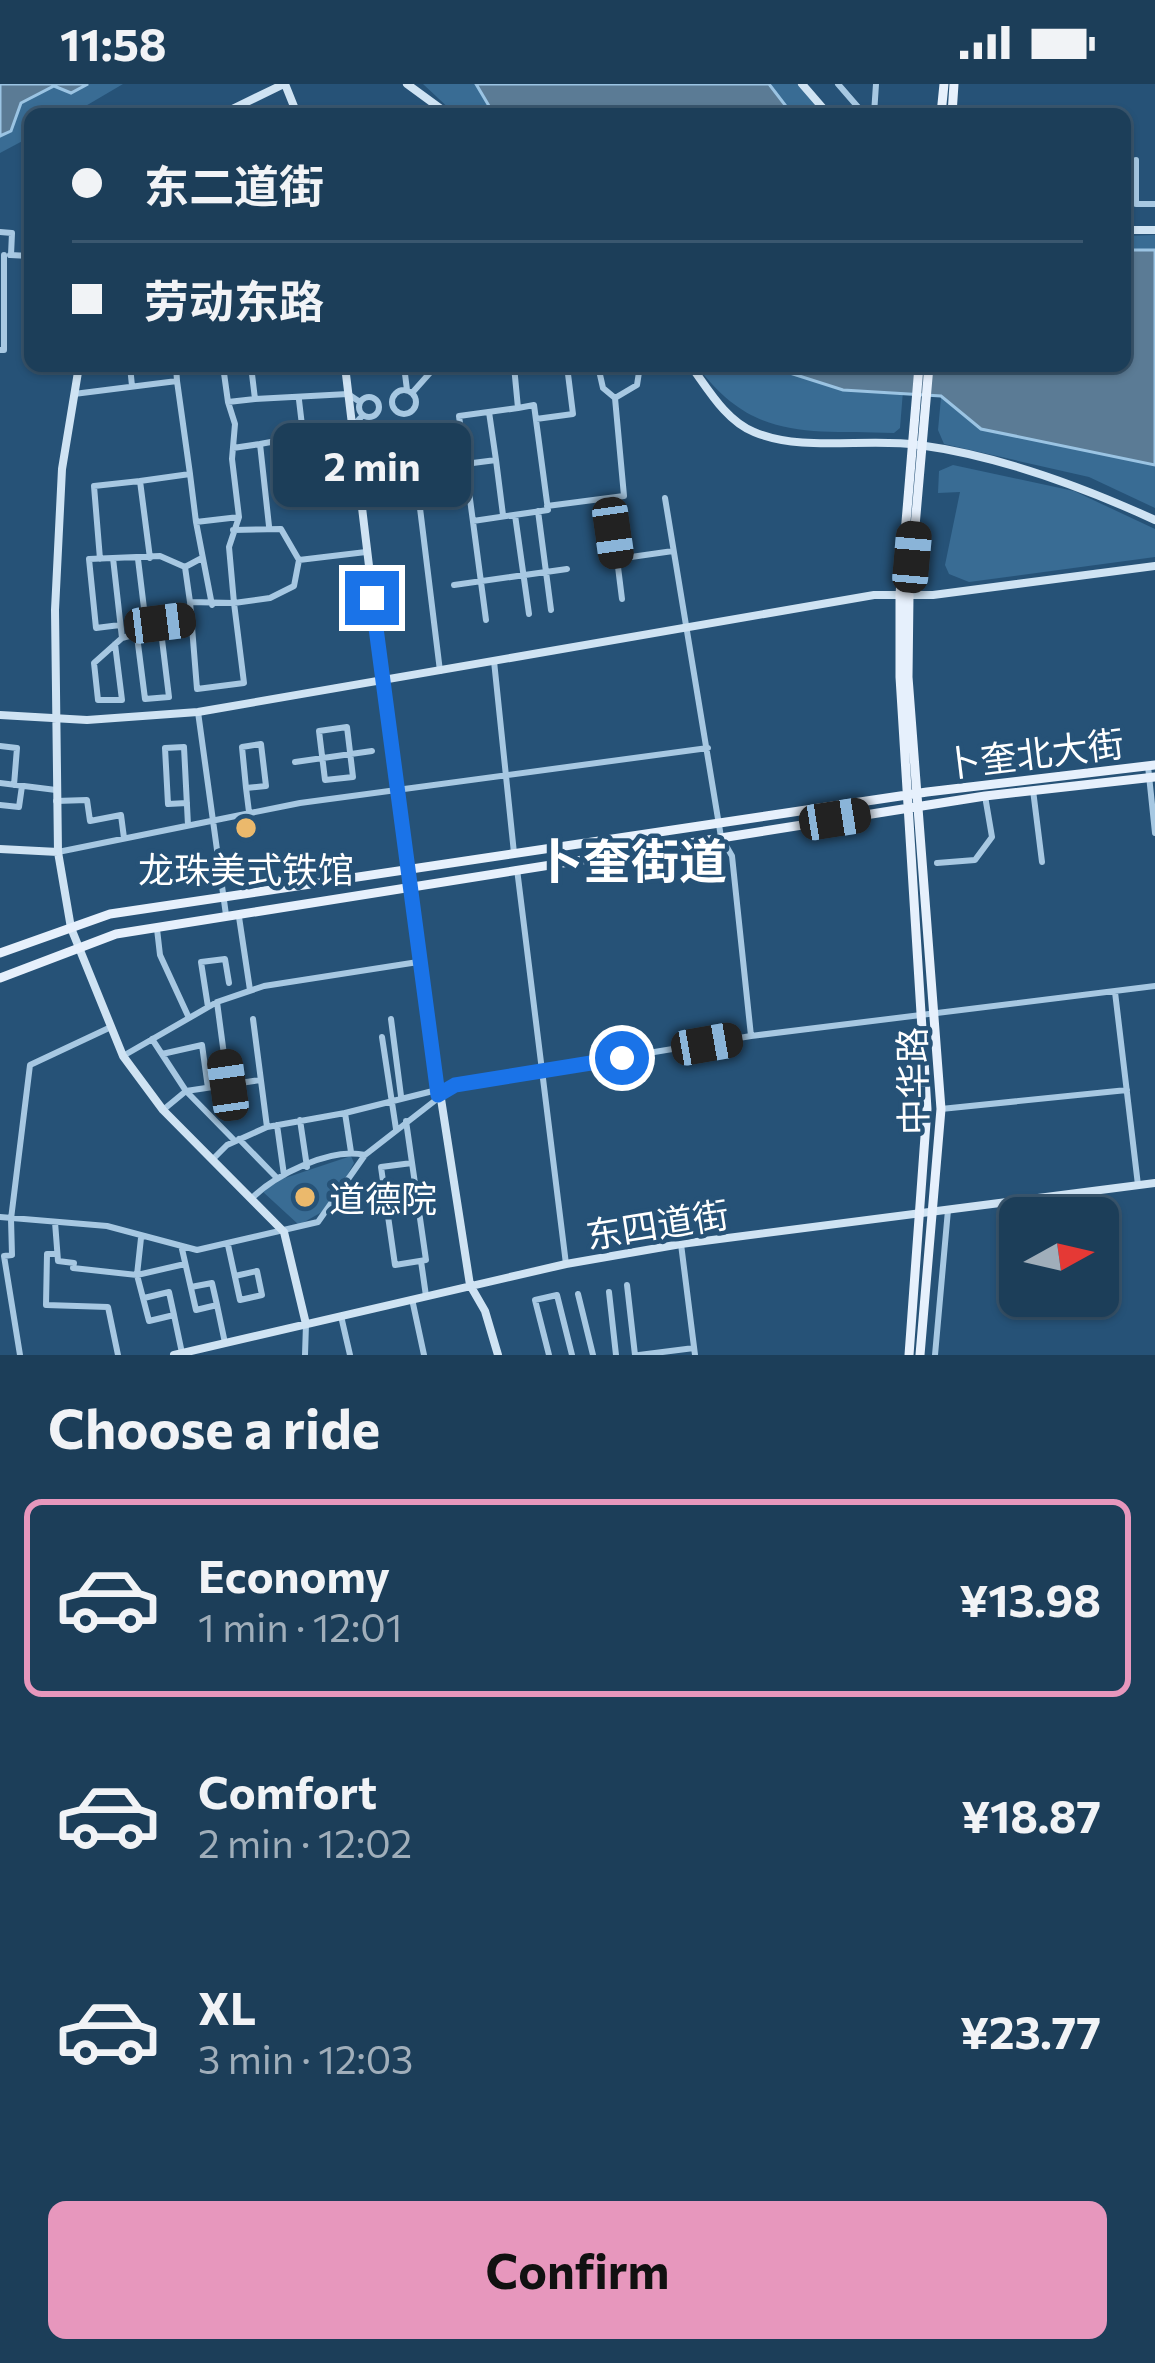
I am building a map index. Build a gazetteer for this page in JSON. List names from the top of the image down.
{
  "streets": {
    "main road": ["卜奎北大街", "中华路", "东四道街"]
  },
  "crossings": [
    ["卜奎北大街", "中华路"],
    ["中华路", "东四道街"]
  ],
  "districts": ["卜奎街道"],
  "places": ["龙珠美式铁馆", "道德院"],
  "north": "right",
  "page": {
    "status": "11:58",
    "banner": ["东二道街", "劳动东路"],
    "bubble": "2 min",
    "heading": "Choose a ride",
    "list": [
      {
        "name": "Economy",
        "note": "1 min · 12:01",
        "value": "¥13.98"
      },
      {
        "name": "Comfort",
        "note": "2 min · 12:02",
        "value": "¥18.87"
      },
      {
        "name": "XL",
        "note": "3 min · 12:03",
        "value": "¥23.77"
      }
    ],
    "buttons": "Confirm"
  }
}
